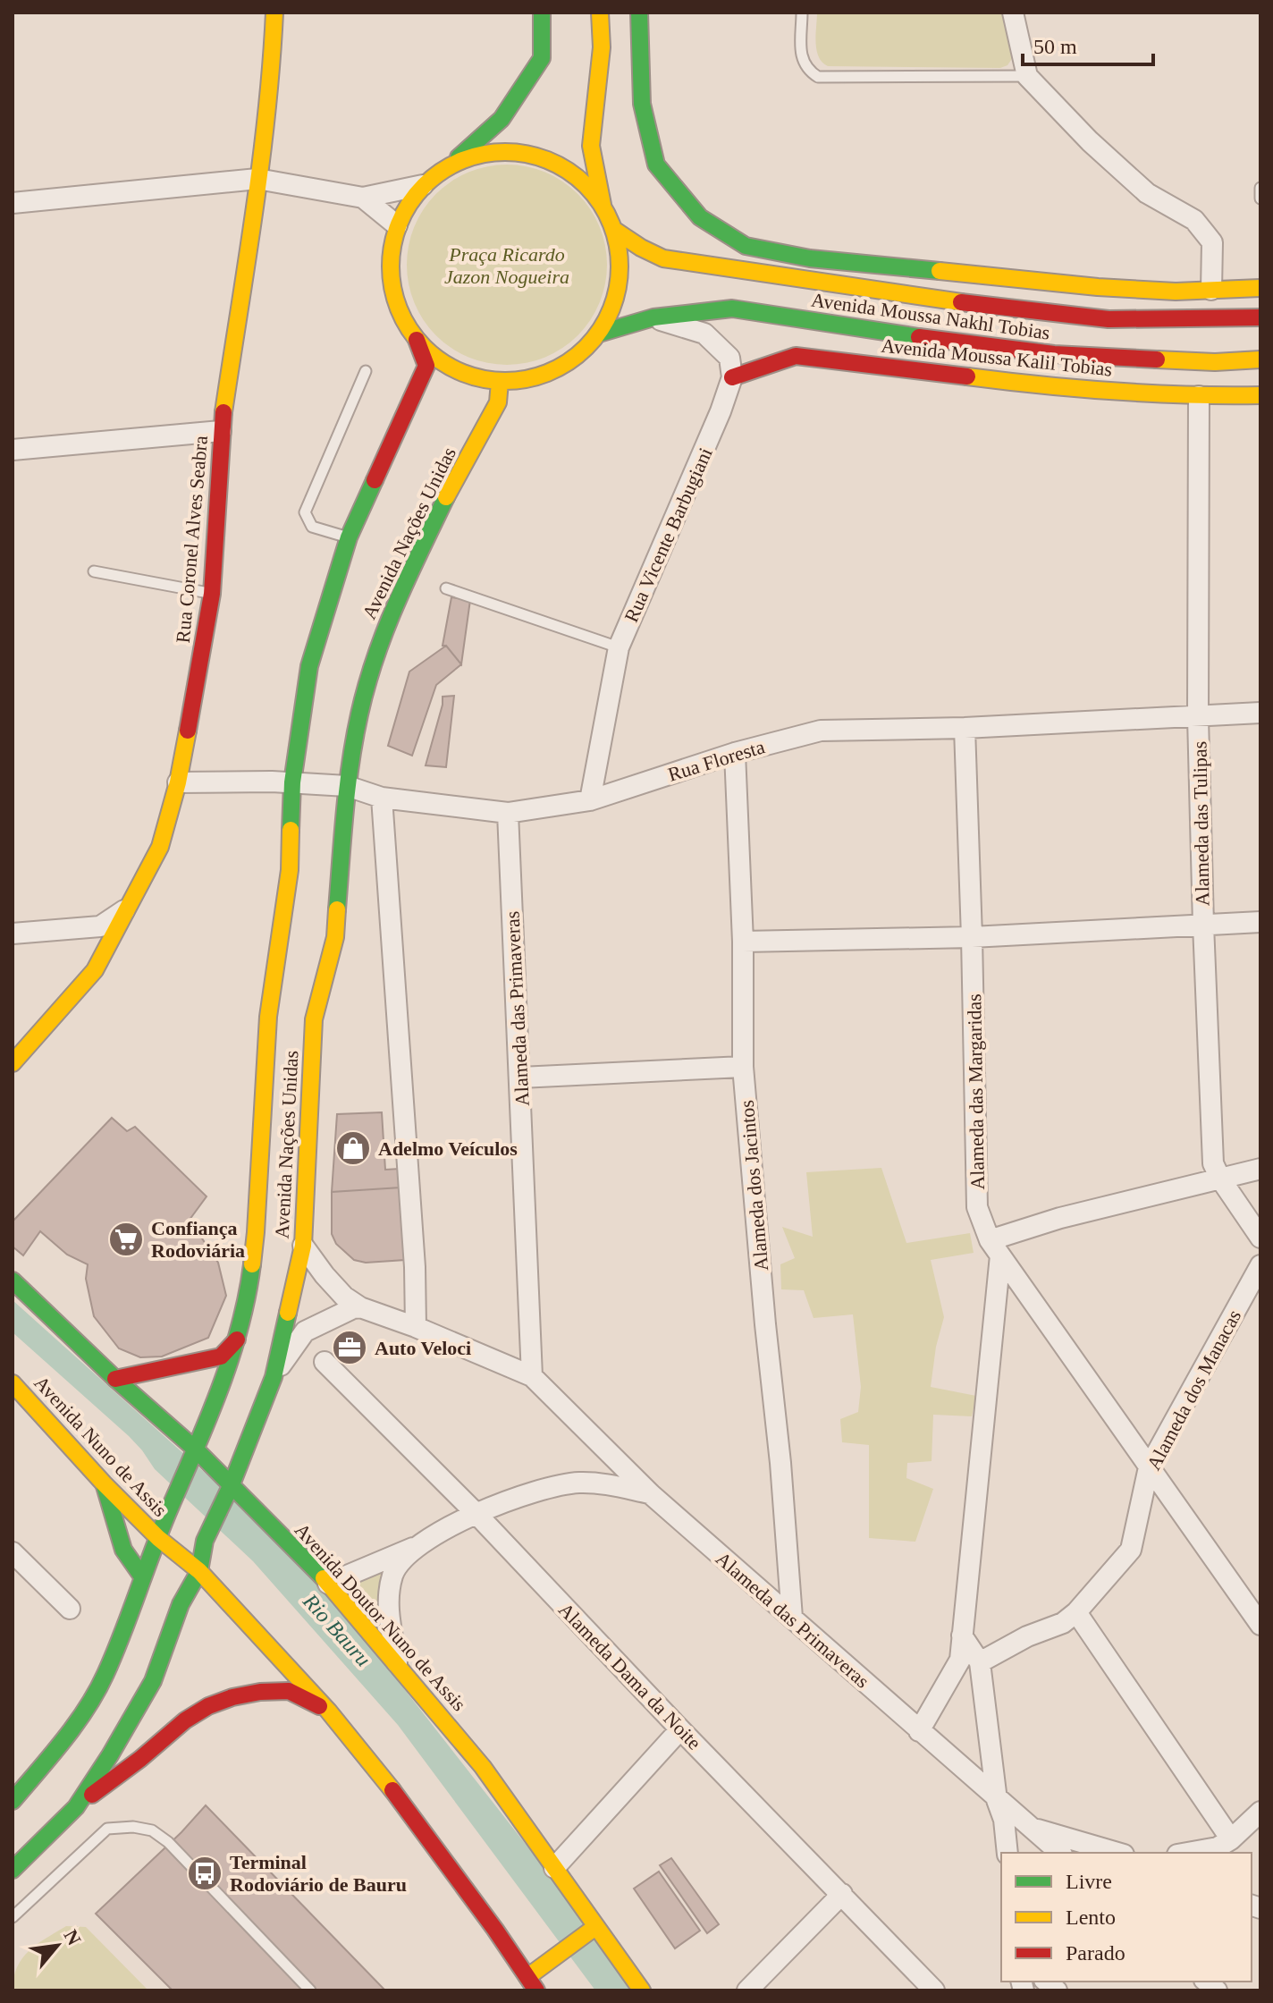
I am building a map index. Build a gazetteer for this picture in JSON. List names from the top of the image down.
{
  "streets": {
    "main road": [
      "Avenida Moussa Nakhl Tobias",
      "Avenida Moussa Kalil Tobias",
      "Avenida Nações Unidas",
      "Rua Coronel Alves Seabra",
      "Avenida Nuno de Assis",
      "Avenida Doutor Nuno de Assis"
    ],
    "street": [
      "Rua Vicente Barbugiani",
      "Rua Floresta",
      "Alameda das Tulipas",
      "Alameda das Primaveras",
      "Alameda das Margaridas",
      "Alameda dos Jacintos",
      "Alameda dos Manacas",
      "Alameda Dama da Noite"
    ]
  },
  "crossings": [
    ["Avenida Moussa Nakhl Tobias", "Avenida Nações Unidas"],
    ["Avenida Moussa Kalil Tobias", "Rua Vicente Barbugiani"],
    ["Avenida Moussa Kalil Tobias", "Alameda das Tulipas"],
    ["Avenida Nações Unidas", "Rua Floresta"],
    ["Avenida Nações Unidas", "Avenida Nuno de Assis"],
    ["Avenida Nações Unidas", "Avenida Doutor Nuno de Assis"],
    ["Rua Vicente Barbugiani", "Rua Floresta"],
    ["Rua Coronel Alves Seabra", "Rua Floresta"],
    ["Rua Floresta", "Alameda das Tulipas"],
    ["Rua Floresta", "Alameda das Primaveras"],
    ["Rua Floresta", "Alameda das Margaridas"],
    ["Rua Floresta", "Alameda dos Jacintos"],
    ["Alameda das Primaveras", "Alameda dos Jacintos"],
    ["Alameda das Margaridas", "Alameda dos Manacas"]
  ],
  "water": ["Rio Bauru"],
  "parks": ["Praça Ricardo Jazon Nogueira"],
  "places": {
    "shop": ["Adelmo Veículos"],
    "supermarket": ["Confiança Rodoviária"],
    "office": ["Auto Veloci"],
    "bus stop": ["Terminal Rodoviário de Bauru"]
  },
  "legend": ["Livre", "Lento", "Parado"],
  "scale_bar": "50 m",
  "north": "top right"
}
